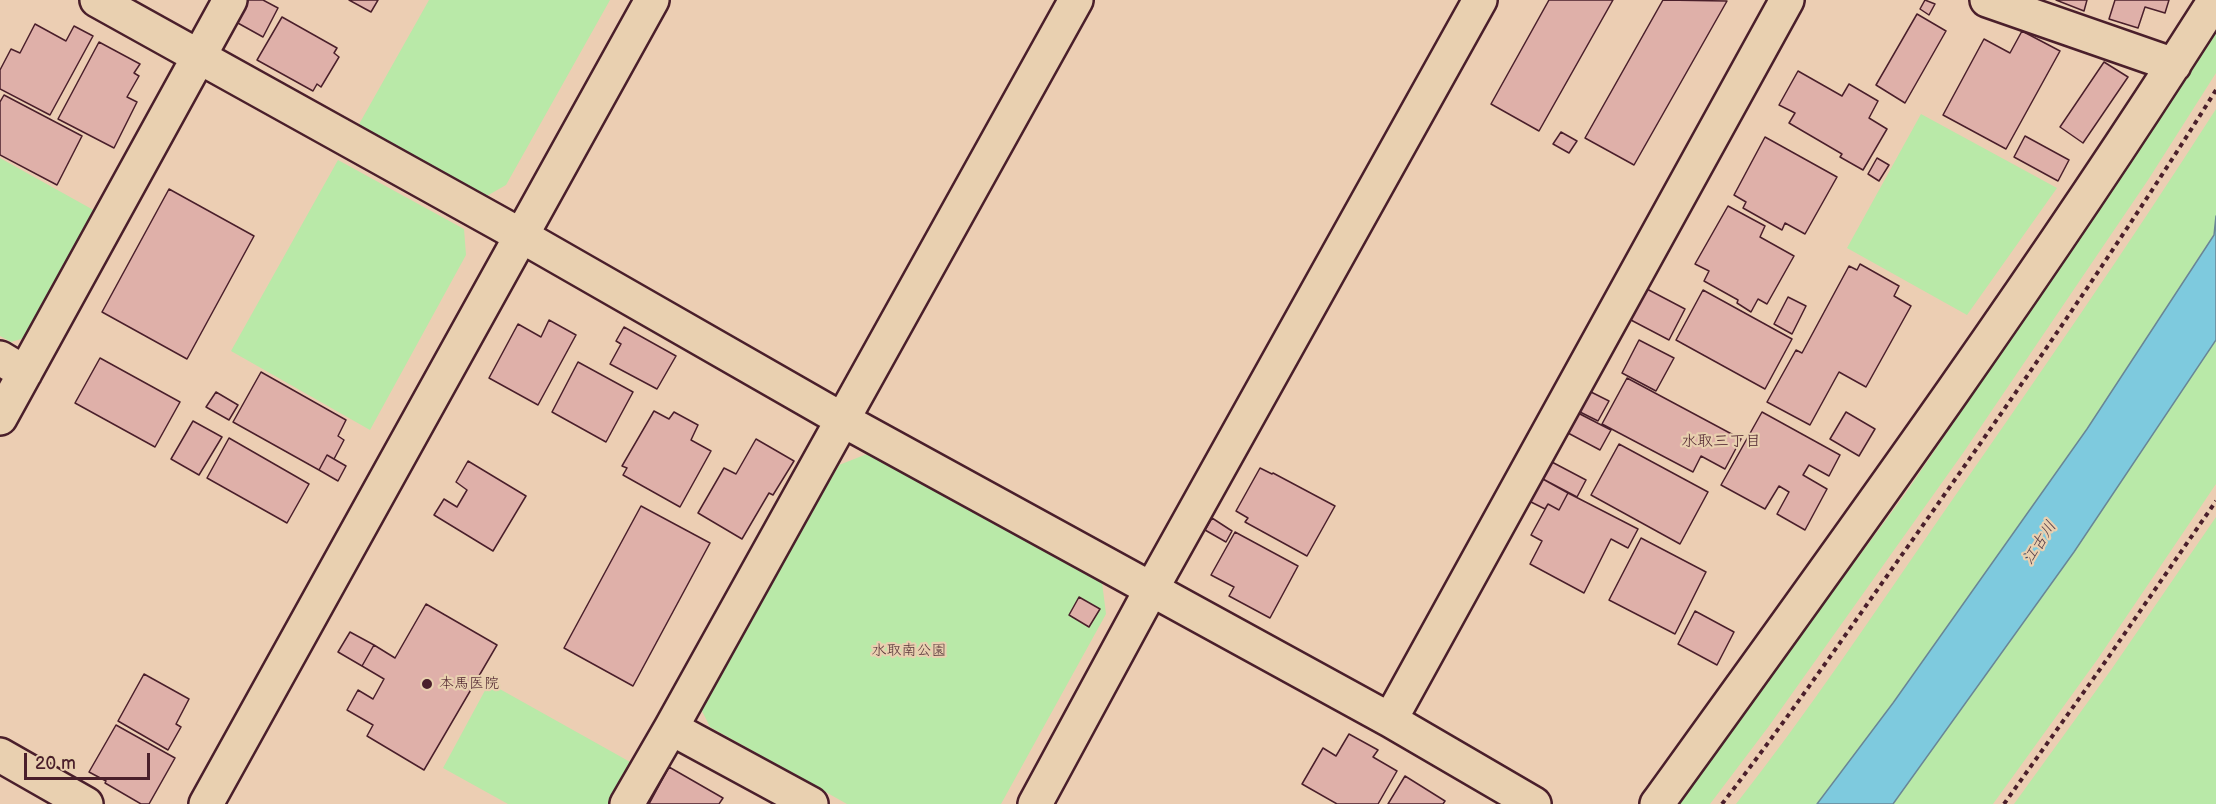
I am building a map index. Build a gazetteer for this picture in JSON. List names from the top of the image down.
{
  "districts": ["水取三丁目"],
  "water": ["江古川"],
  "parks": ["水取南公園"],
  "places": ["本馬医院"],
  "scale_bar": "20 m"
}
